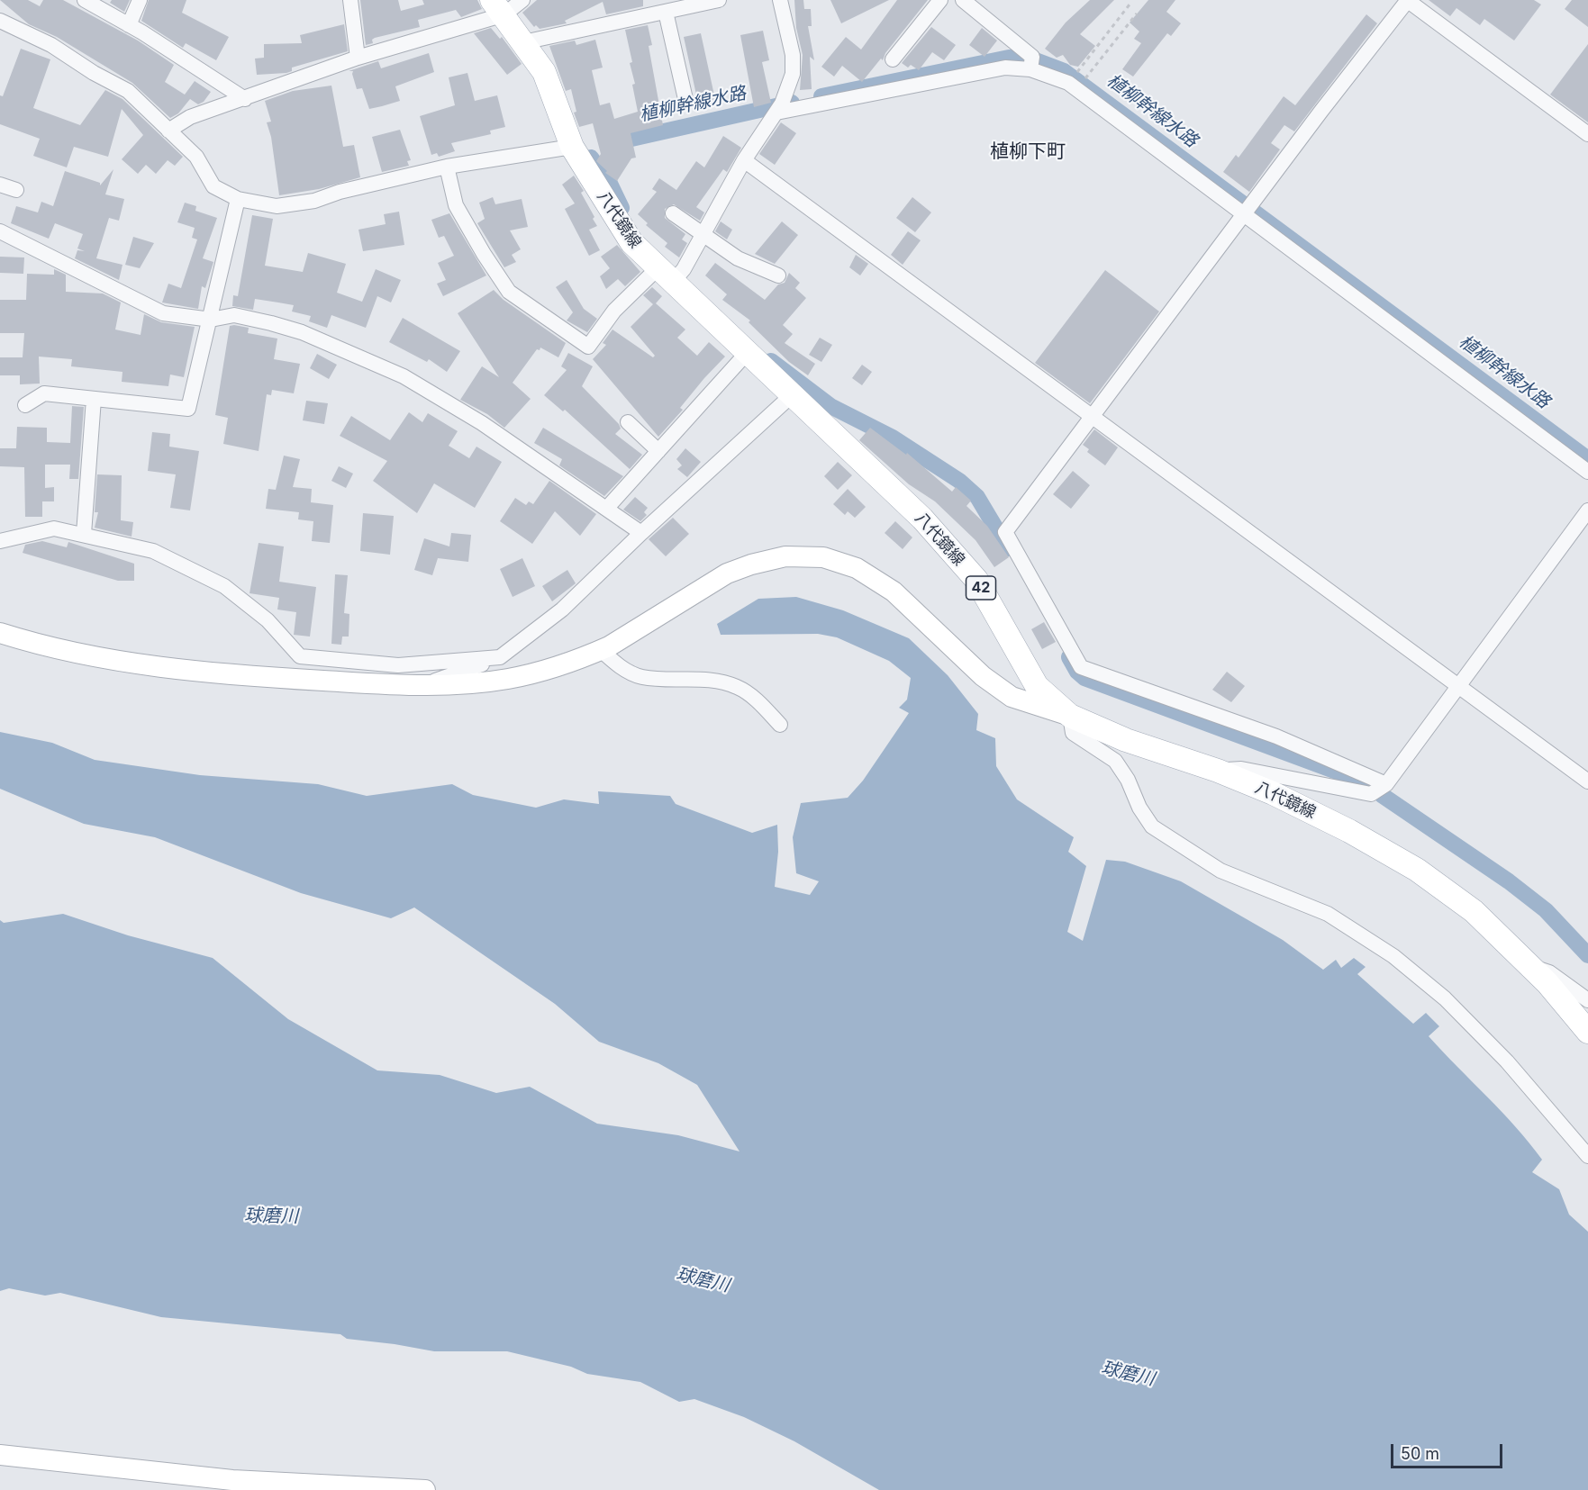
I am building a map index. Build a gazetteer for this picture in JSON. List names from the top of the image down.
{
  "streets": {
    "main road": ["八代鏡線", "42"]
  },
  "districts": ["植柳下町"],
  "water": ["植柳幹線水路", "球磨川"],
  "scale_bar": "50 m"
}
